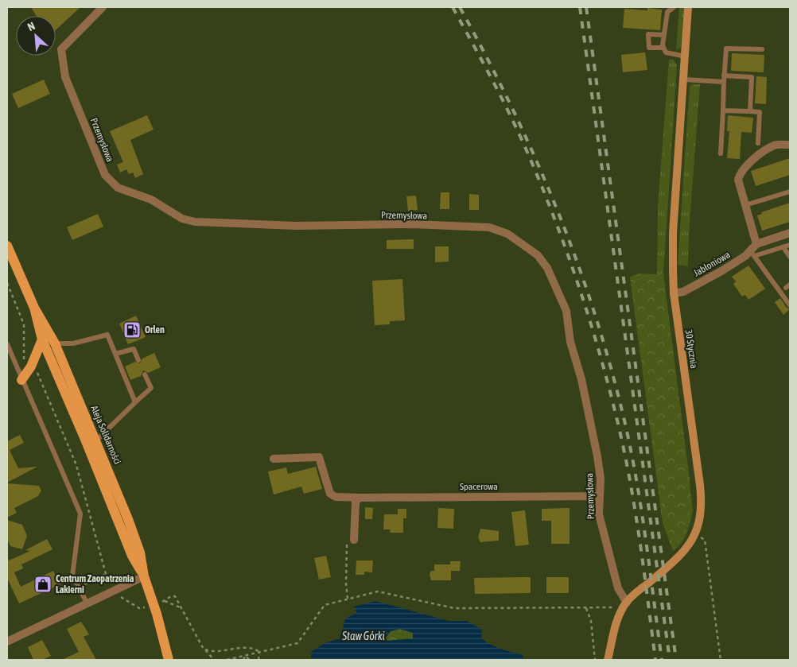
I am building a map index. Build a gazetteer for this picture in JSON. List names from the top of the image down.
{
  "streets": {
    "main road": ["Aleja Solidarności"],
    "street": [
      "Przemysłowa",
      "Jabłoniowa",
      "30 Stycznia",
      "Spacerowa"
    ]
  },
  "crossings": [
    ["Przemysłowa", "30 Stycznia"],
    ["Przemysłowa", "Spacerowa"],
    ["Jabłoniowa", "30 Stycznia"]
  ],
  "water": ["Staw Górki"],
  "places": {
    "fuel station": ["Orlen"],
    "shop": ["Centrum Zaopatrzenia Lakierni"]
  },
  "north": "top left"
}
